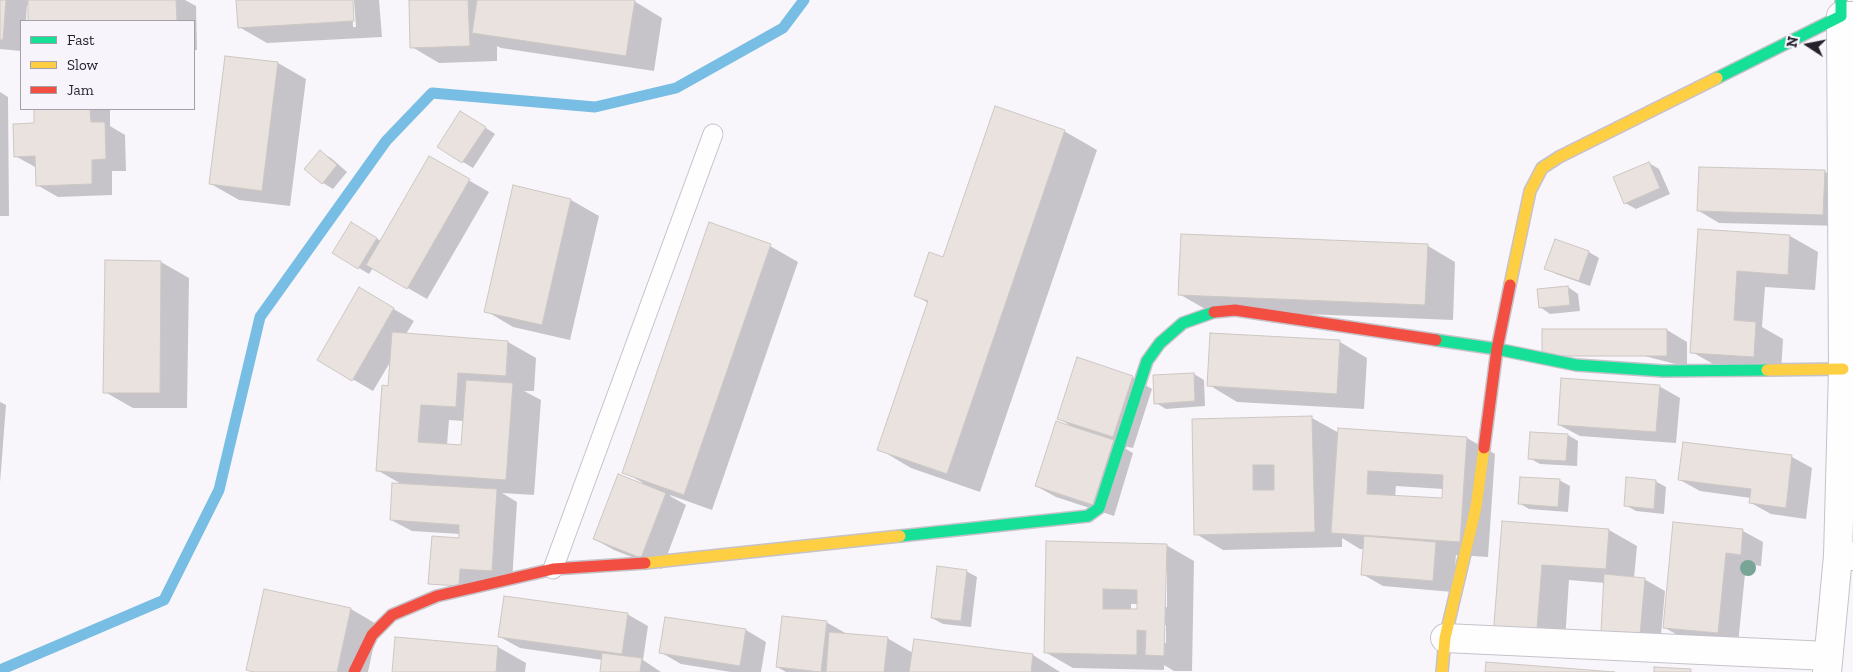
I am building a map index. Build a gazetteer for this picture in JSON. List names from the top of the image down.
{
  "legend": ["Fast", "Slow", "Jam"],
  "north": "left"
}
